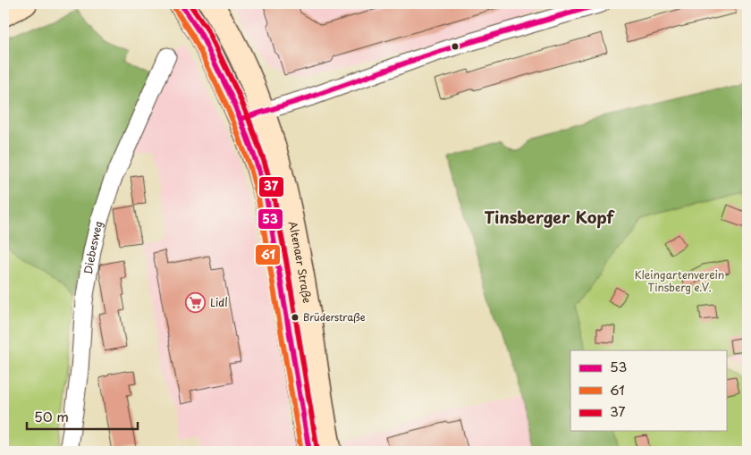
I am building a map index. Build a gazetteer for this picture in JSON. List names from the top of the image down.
{
  "streets": {
    "main road": ["Altenaer Straße"],
    "street": ["Diebesweg"]
  },
  "districts": ["Tinsberger Kopf"],
  "parks": ["Kleingartenverein Tinsberg e.V."],
  "places": {
    "supermarket": ["Lidl"],
    "other": ["Brüderstraße"]
  },
  "lines": ["transit line 53", "transit line 37", "transit line 61"],
  "legend": ["53", "61", "37"],
  "scale_bar": "50 m"
}
